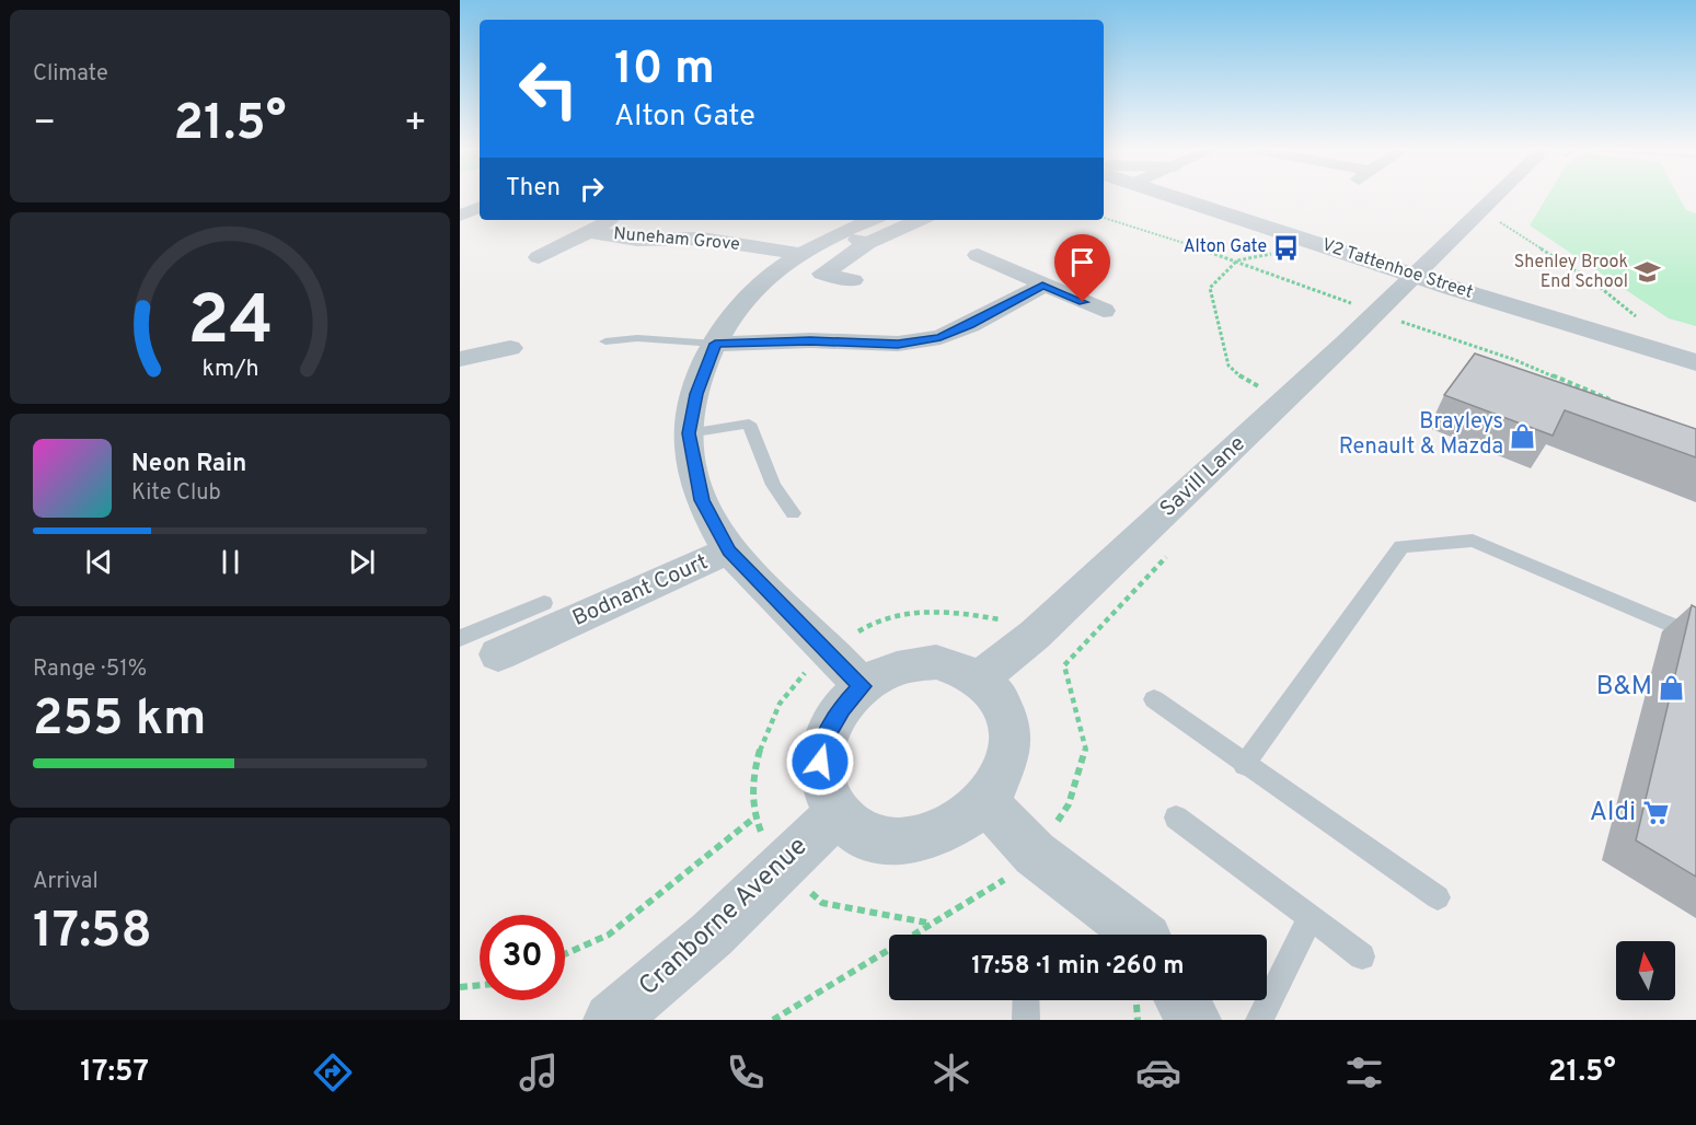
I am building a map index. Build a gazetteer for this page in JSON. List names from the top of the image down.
{
  "streets": {
    "street": [
      "Nuneham Grove",
      "V2 Tattenhoe Street",
      "Savill Lane",
      "Bodnant Court",
      "Cranborne Avenue"
    ]
  },
  "crossings": [
    ["Savill Lane", "Cranborne Avenue"]
  ],
  "places": {
    "bus stop": ["Alton Gate"],
    "school or university": ["Shenley Brook End School"],
    "shop": ["Brayleys Renault & Mazda", "B&M"],
    "supermarket": ["Aldi"]
  },
  "north": "top",
  "page": {
    "tile": [
      "Climate",
      ["Range · 51%", "255 km"],
      ["Arrival", "17:58"]
    ],
    "turn": ["10 m", "Alton Gate"],
    "heat": ["−", "21.5°", "+"],
    "then": "Then",
    "song": ["Neon Rain", "Kite Club"],
    "limit": "30",
    "trip": "17:58 · 1 min · 260 m",
    "tabs": ["17:57", "21.5°"],
    "gauge": ["24", "km/h"]
  }
}
